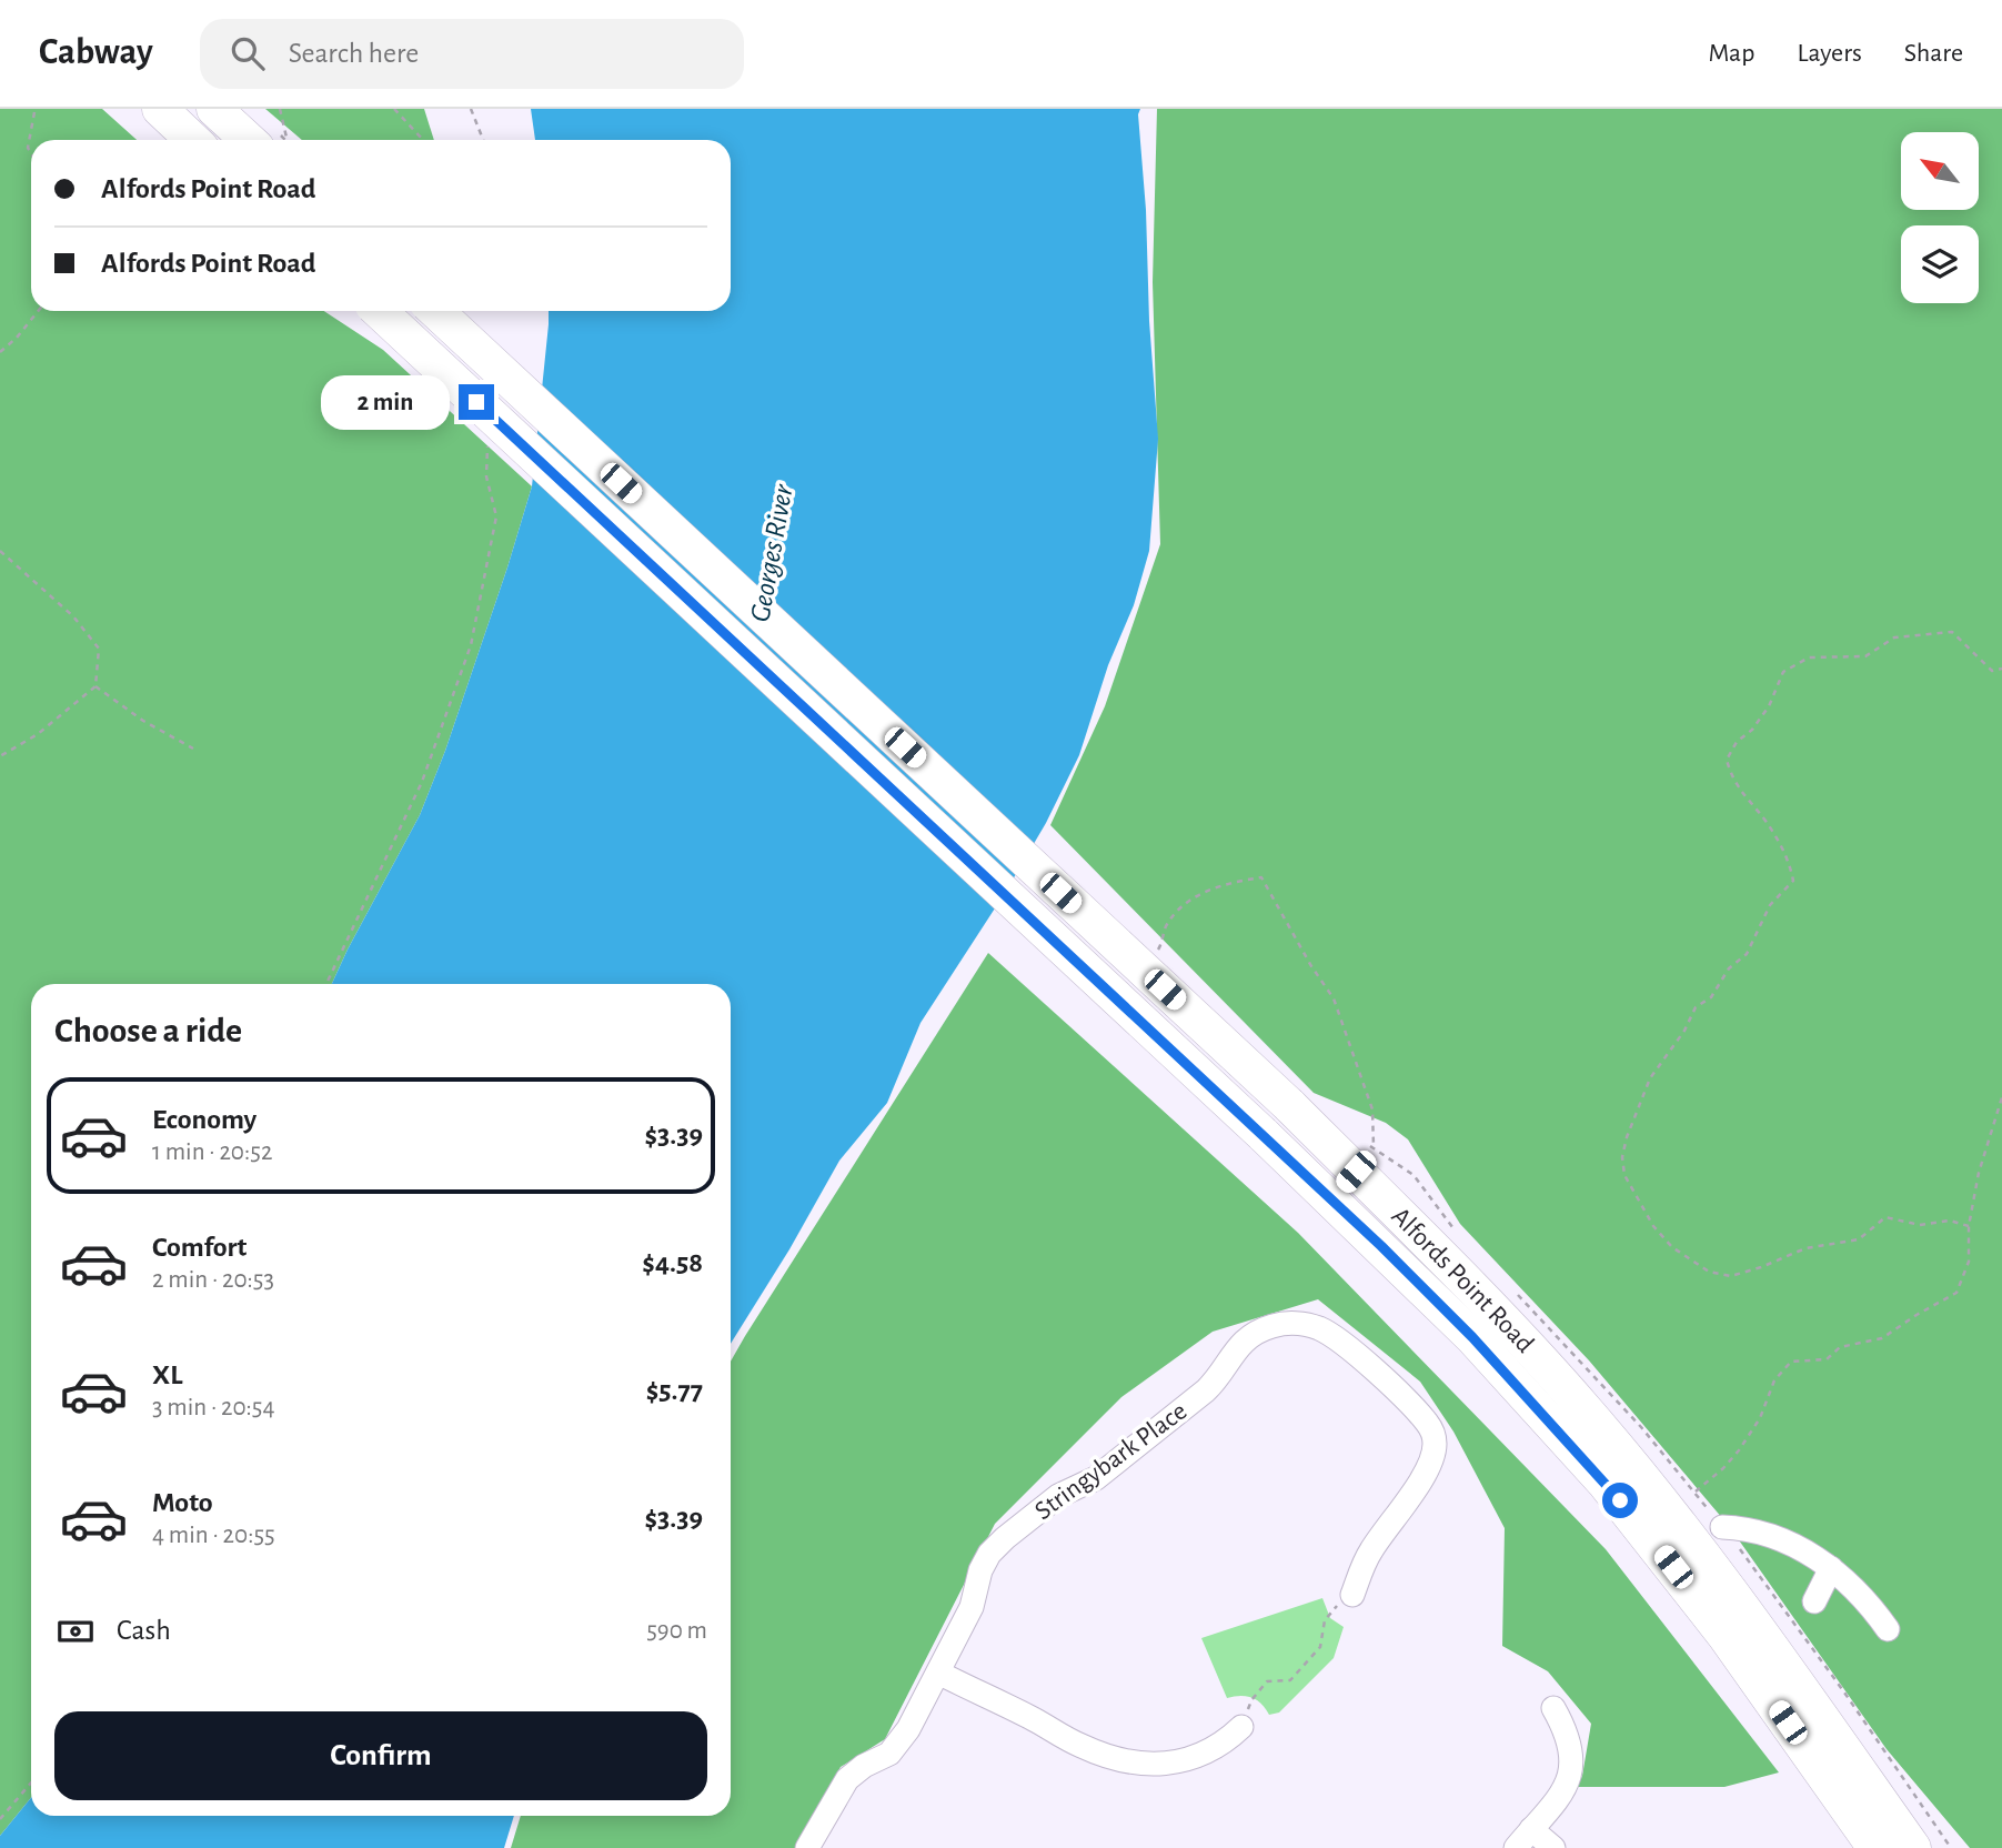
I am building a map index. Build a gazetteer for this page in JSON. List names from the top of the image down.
{
  "streets": {
    "highway": ["Alfords Point Road"],
    "street": ["Stringybark Place"]
  },
  "water": ["Georges River"],
  "north": "top left",
  "page": {
    "header": "Cabway",
    "search": "Search here",
    "nav": ["Map", "Layers", "Share"],
    "banner": ["Alfords Point Road", "Alfords Point Road"],
    "bubble": "2 min",
    "heading": "Choose a ride",
    "list": [
      {
        "name": "Economy",
        "note": "1 min · 20:52",
        "value": "$3.39"
      },
      {
        "name": "Comfort",
        "note": "2 min · 20:53",
        "value": "$4.58"
      },
      {
        "name": "XL",
        "note": "3 min · 20:54",
        "value": "$5.77"
      },
      {
        "name": "Moto",
        "note": "4 min · 20:55",
        "value": "$3.39"
      }
    ],
    "pay": ["Cash", "590 m"],
    "buttons": "Confirm"
  }
}
